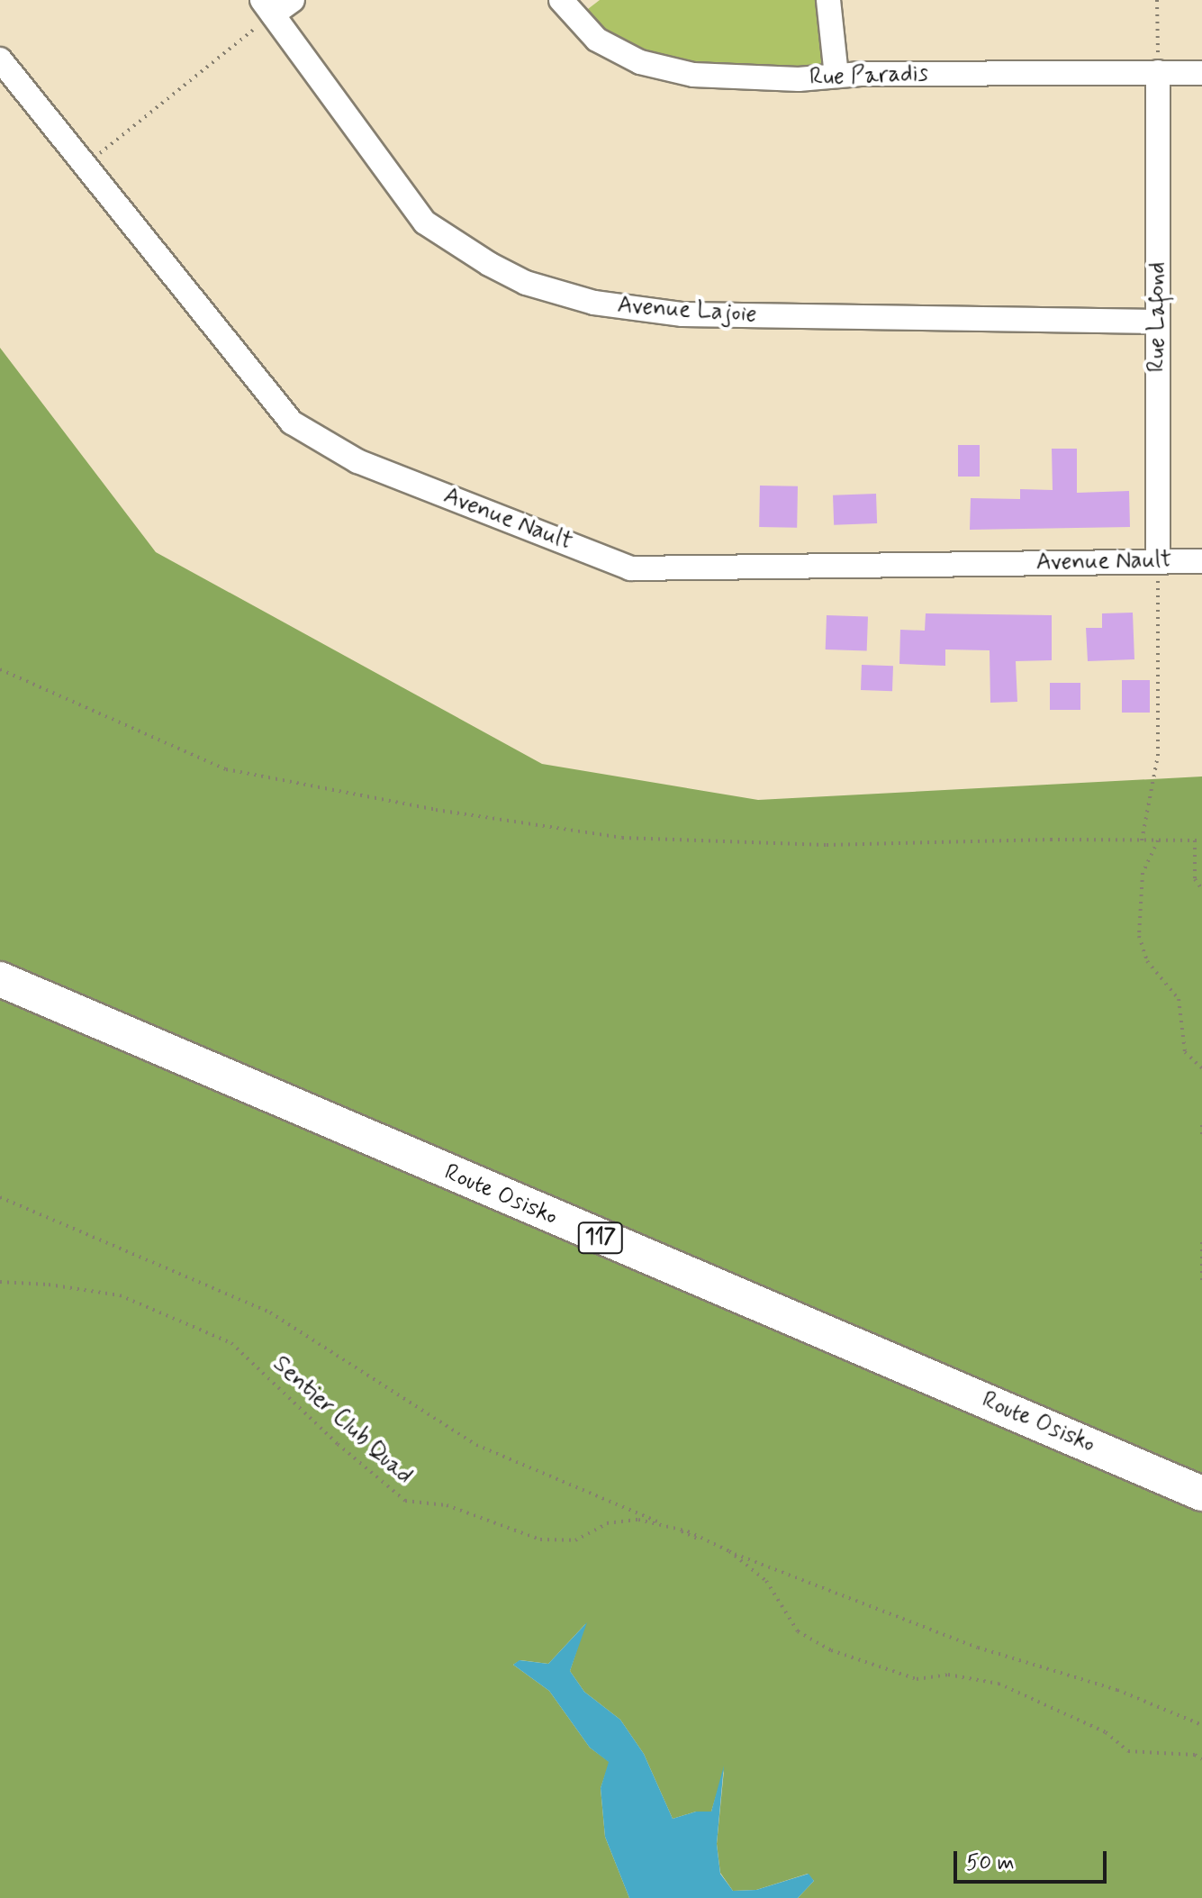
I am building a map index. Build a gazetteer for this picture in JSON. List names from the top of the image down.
{
  "streets": {
    "highway": ["Route Osisko", "117"],
    "street": [
      "Rue Paradis",
      "Avenue Lajoie",
      "Rue Lafond",
      "Avenue Nault"
    ],
    "path": ["Sentier Club Quad"]
  },
  "crossings": [
    ["Rue Paradis", "Rue Lafond"],
    ["Avenue Lajoie", "Rue Lafond"],
    ["Rue Lafond", "Avenue Nault"]
  ],
  "scale_bar": "50 m"
}
